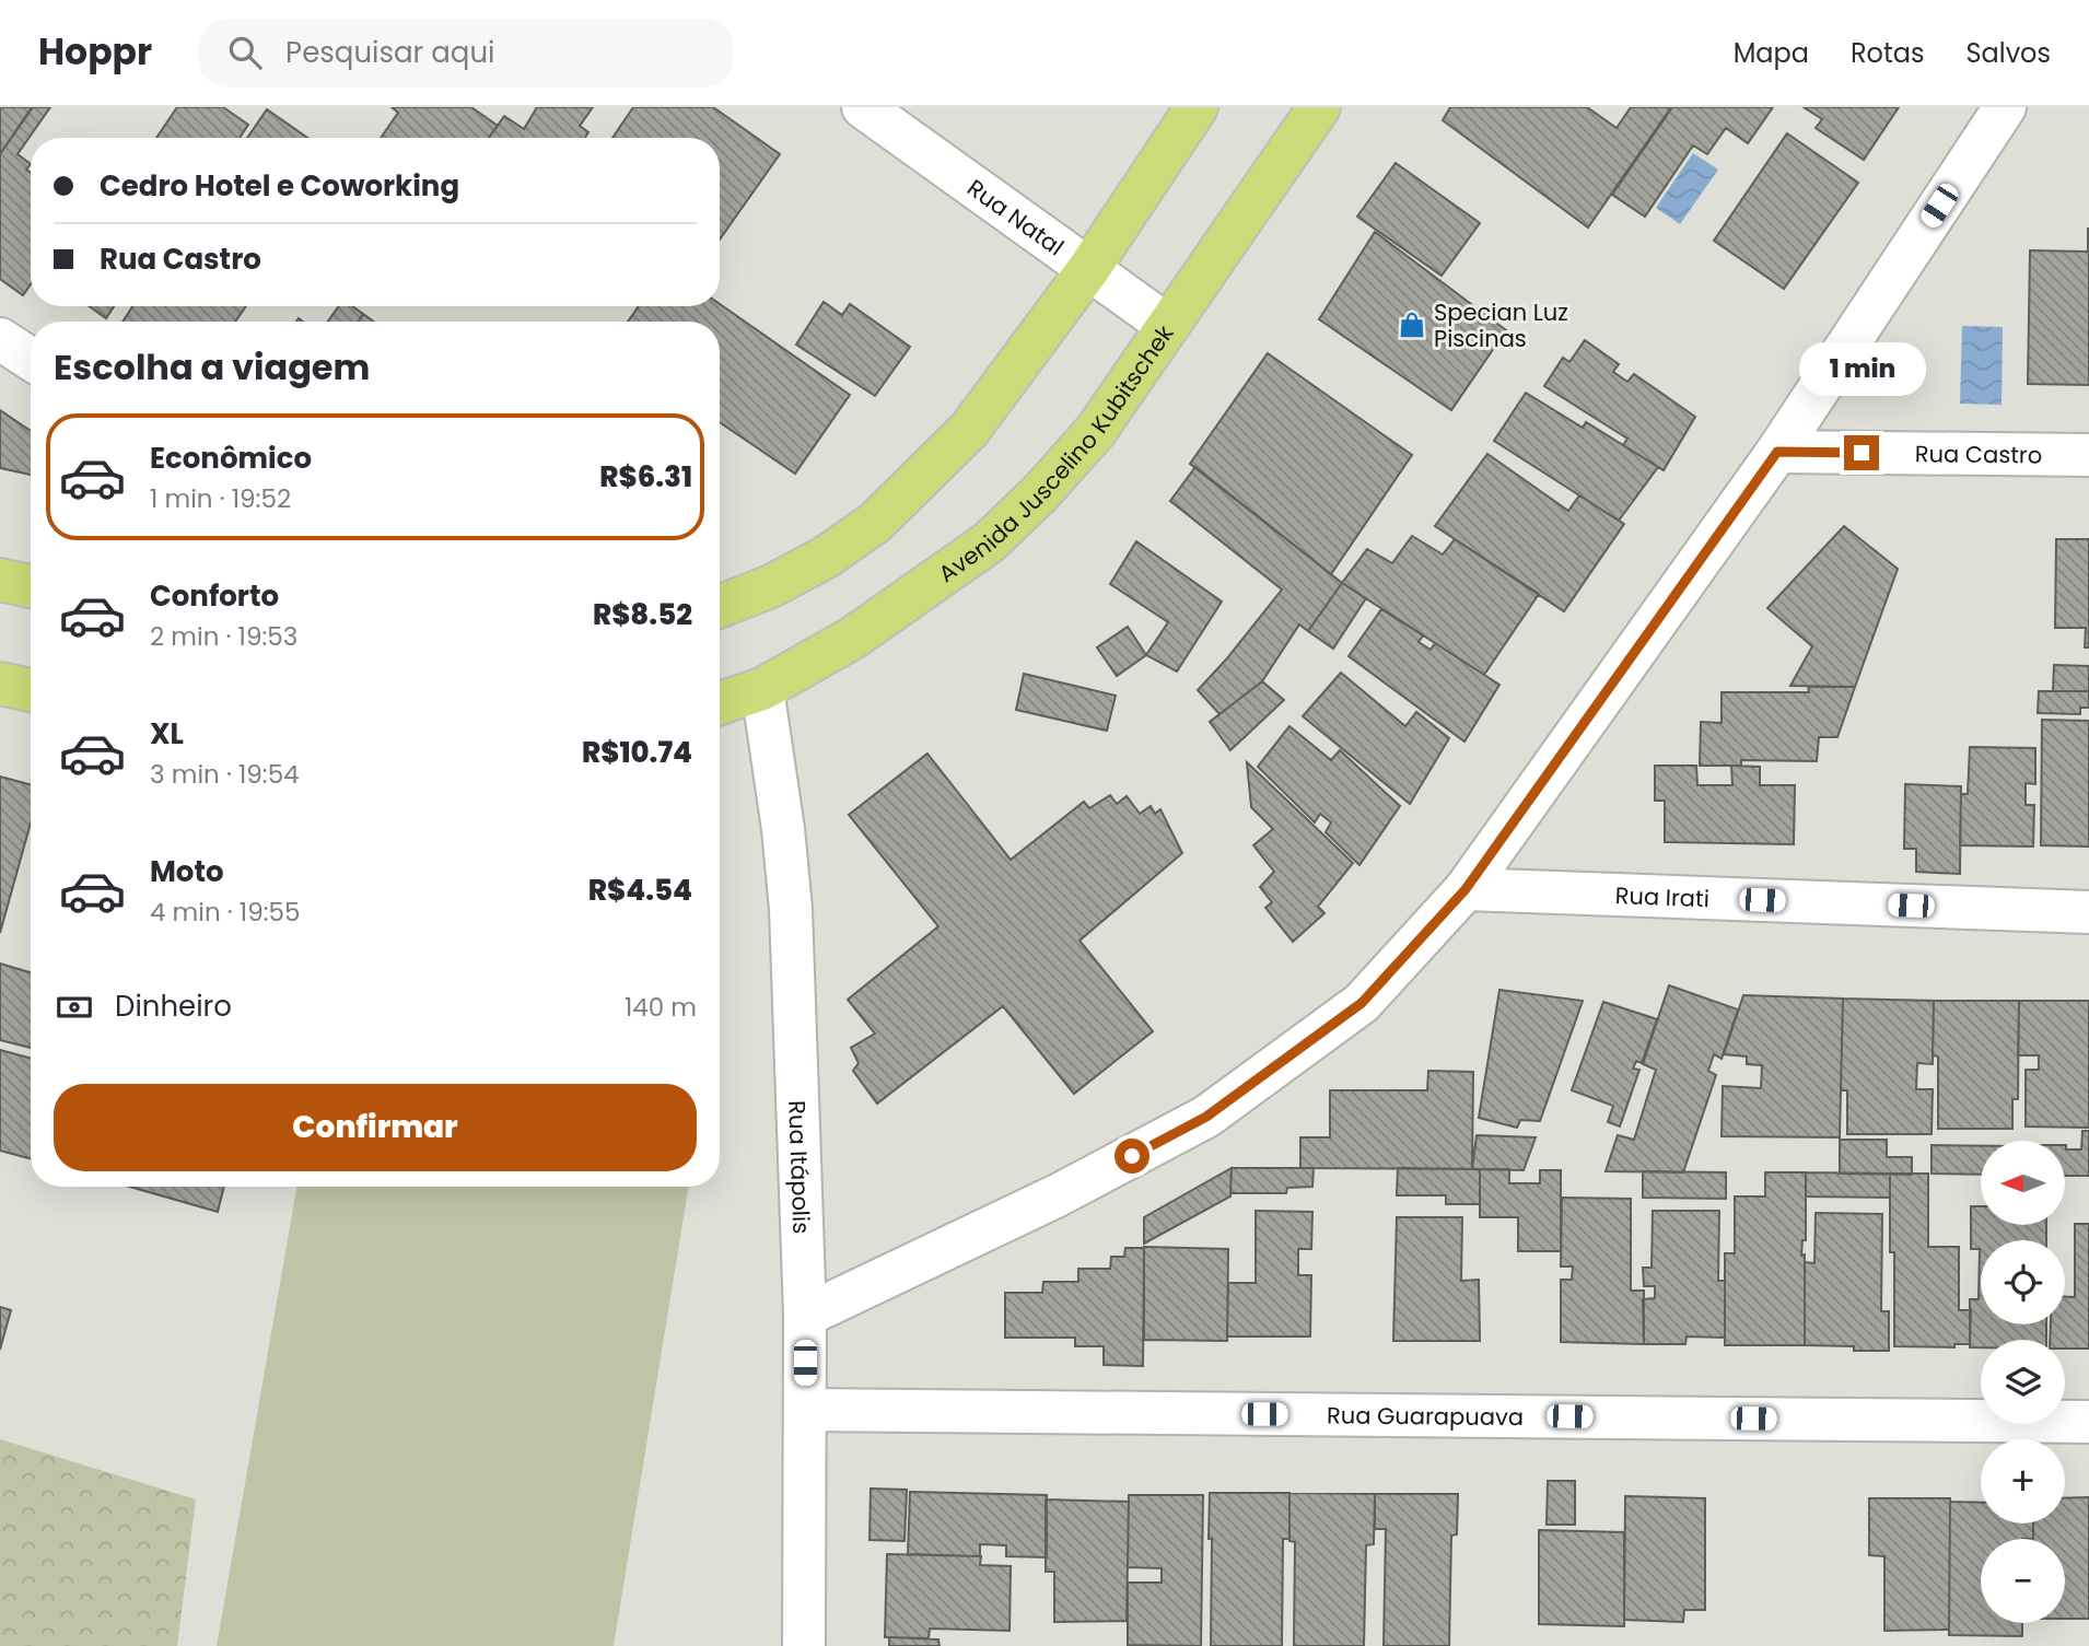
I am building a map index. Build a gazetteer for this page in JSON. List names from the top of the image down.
{
  "streets": {
    "main road": ["Avenida Juscelino Kubitschek"],
    "street": [
      "Rua Natal",
      "Rua Castro",
      "Rua Irati",
      "Rua Itápolis",
      "Rua Guarapuava"
    ]
  },
  "crossings": [
    ["Rua Natal", "Avenida Juscelino Kubitschek"],
    ["Avenida Juscelino Kubitschek", "Rua Itápolis"],
    ["Rua Itápolis", "Rua Guarapuava"]
  ],
  "places": {
    "shop": ["Specian Luz Piscinas"]
  },
  "north": "left",
  "page": {
    "header": "Hoppr",
    "search": "Pesquisar aqui",
    "nav": ["Mapa", "Rotas", "Salvos"],
    "banner": ["Cedro Hotel e Coworking", "Rua Castro"],
    "heading": "Escolha a viagem",
    "bubble": "1 min",
    "list": [
      {
        "name": "Econômico",
        "note": "1 min · 19:52",
        "value": "R$6.31"
      },
      {
        "name": "Conforto",
        "note": "2 min · 19:53",
        "value": "R$8.52"
      },
      {
        "name": "XL",
        "note": "3 min · 19:54",
        "value": "R$10.74"
      },
      {
        "name": "Moto",
        "note": "4 min · 19:55",
        "value": "R$4.54"
      }
    ],
    "pay": ["Dinheiro", "140 m"],
    "buttons": "Confirmar",
    "map_buttons": ["+", "−"]
  }
}
